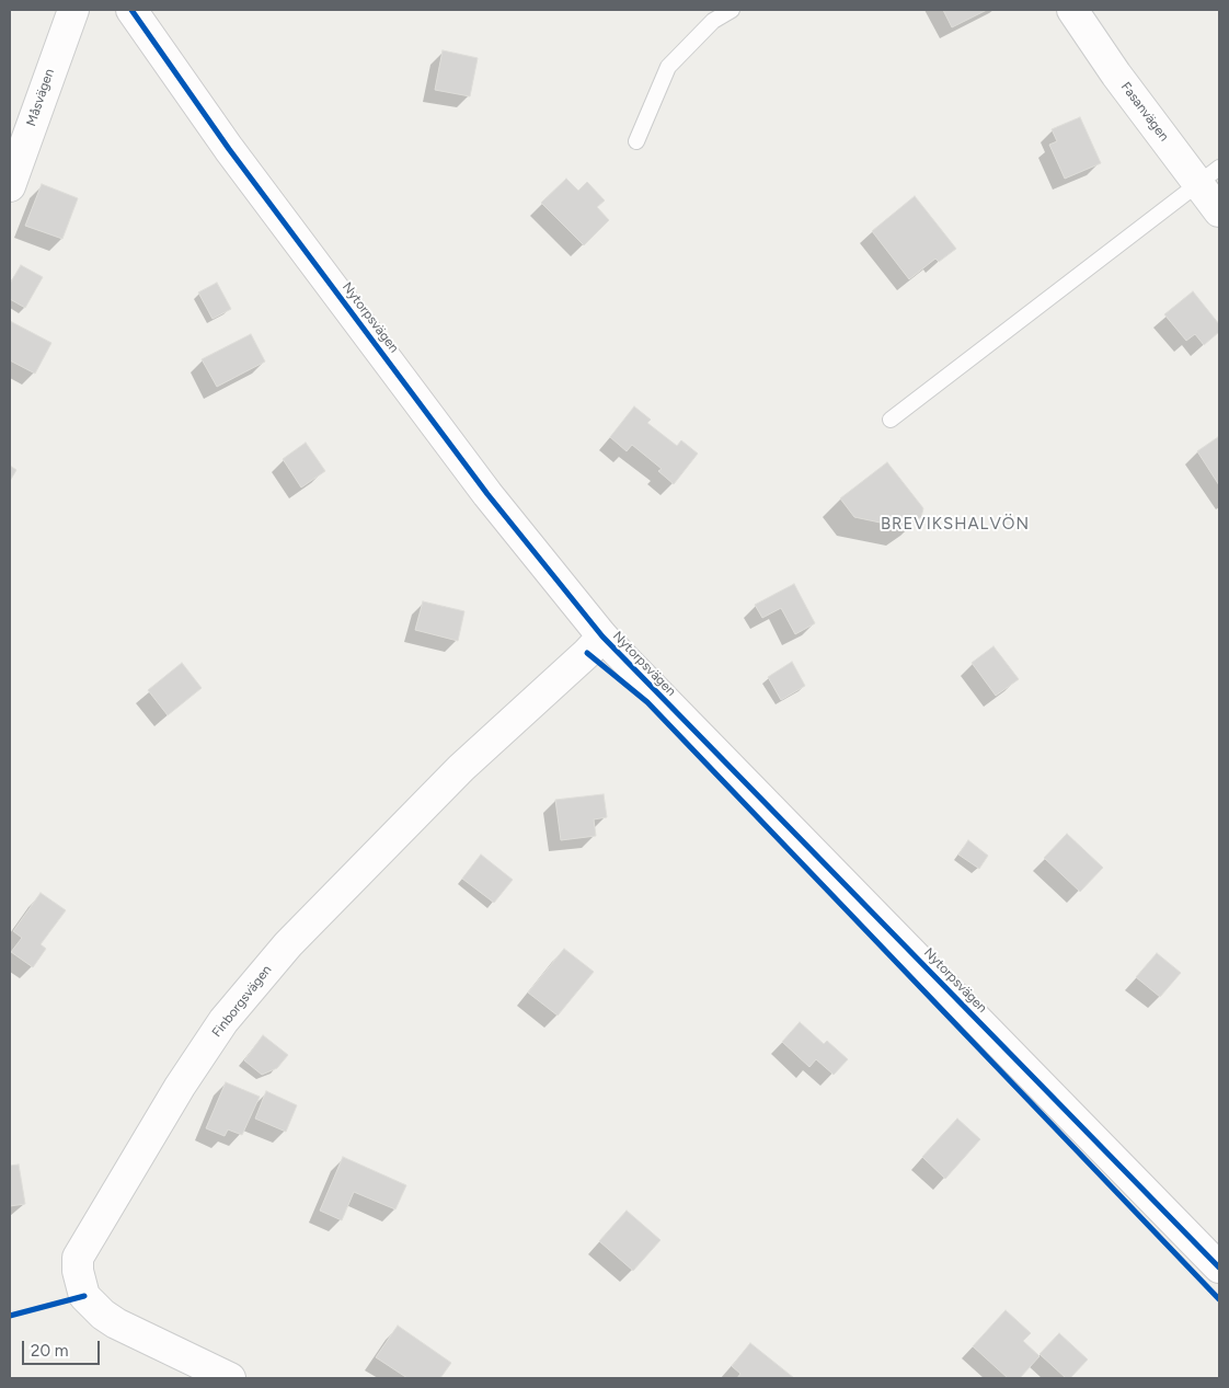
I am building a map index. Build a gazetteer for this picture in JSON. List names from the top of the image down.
{
  "streets": {
    "street": [
      "Måsvägen",
      "Fasanvägen",
      "Nytorpsvägen",
      "Finborgsvägen"
    ]
  },
  "crossings": [
    ["Nytorpsvägen", "Finborgsvägen"]
  ],
  "districts": ["BREVIKSHALVÖN"],
  "scale_bar": "20 m"
}
